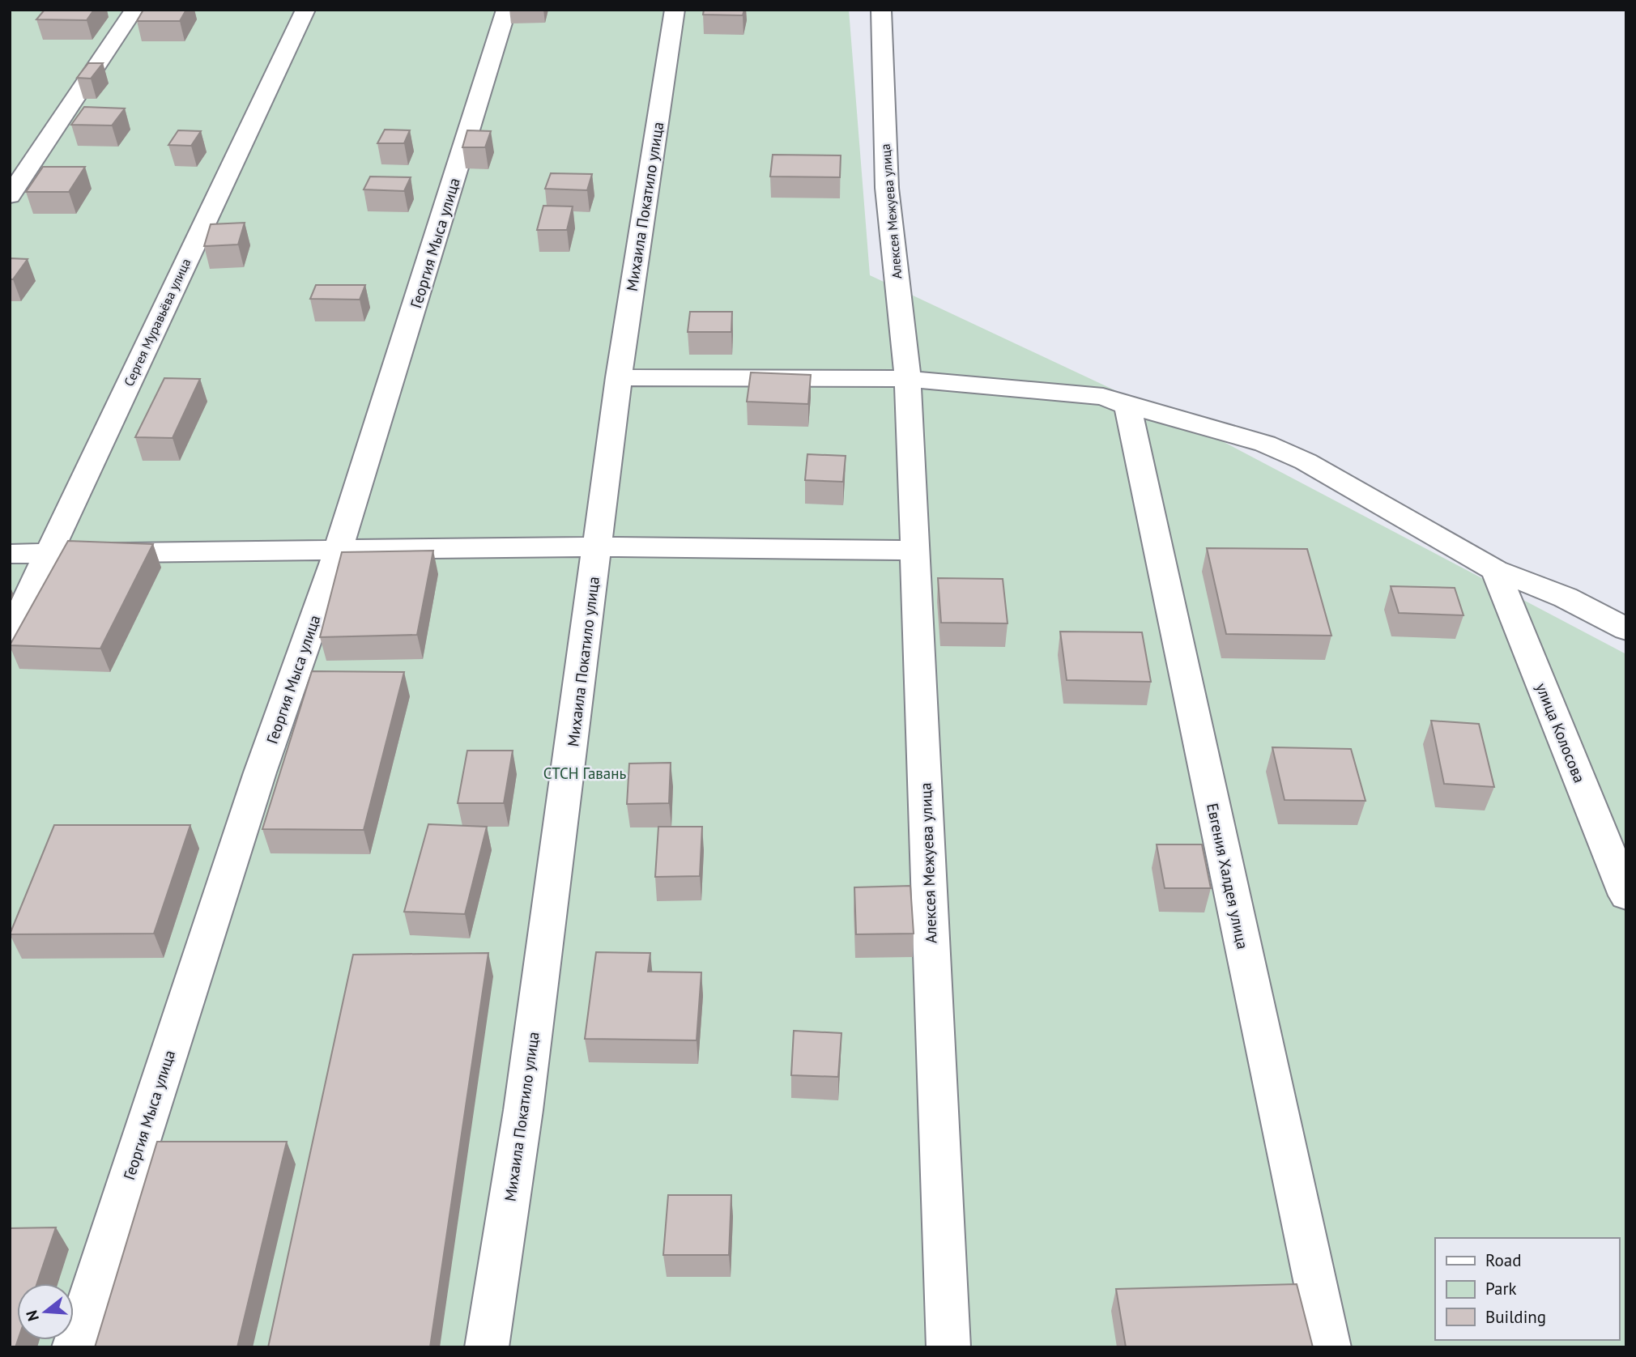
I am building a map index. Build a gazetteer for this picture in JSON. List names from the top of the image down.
{
  "streets": {
    "street": [
      "Михаила Покатило улица",
      "Алексея Межуева улица",
      "Георгия Мыса улица",
      "Сергея Муравьёва улица",
      "улица Колосова",
      "Евгения Халдея улица"
    ]
  },
  "parks": ["СТСН Гавань"],
  "legend": ["Road", "Park", "Building"],
  "north": "left"
}
